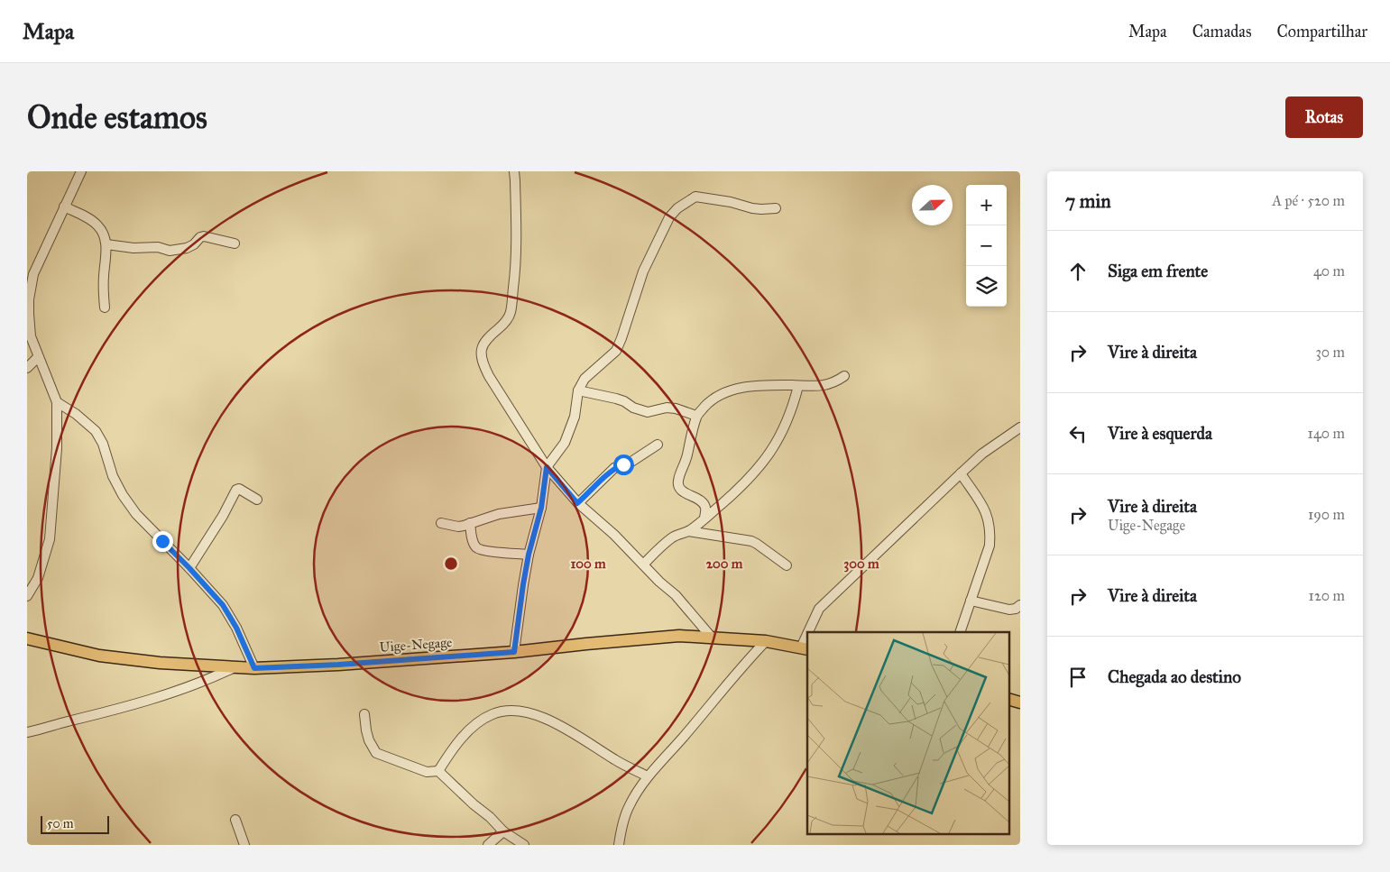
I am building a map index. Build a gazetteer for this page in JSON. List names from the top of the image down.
{
  "streets": {
    "main road": ["Uige-Negage"]
  },
  "scale_bar": "50 m",
  "north": "right",
  "page": {
    "header": "Mapa",
    "nav": ["Mapa", "Camadas", "Compartilhar"],
    "buttons": "Rotas",
    "title": "Onde estamos",
    "heading": ["7 min", "A pé · 520 m"],
    "map_buttons": ["+", "−"],
    "list": [
      ["Siga em frente", "40 m"],
      ["Vire à direita", "30 m"],
      ["Vire à esquerda", "140 m"],
      ["Vire à direita", "Uige-Negage", "190 m"],
      ["Vire à direita", "120 m"],
      "Chegada ao destino"
    ],
    "scale": "50 m"
  },
  "rings": ["100 m", "200 m", "300 m"]
}
